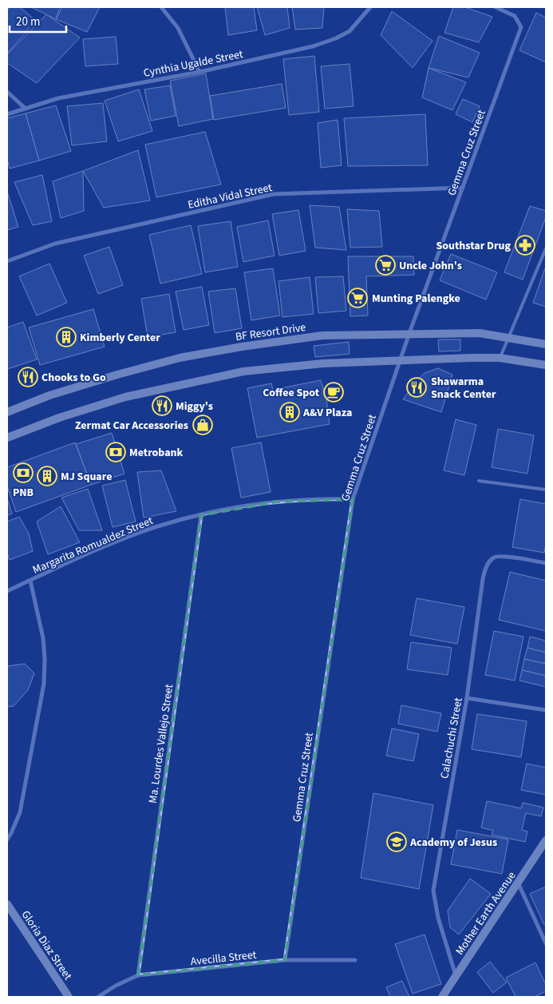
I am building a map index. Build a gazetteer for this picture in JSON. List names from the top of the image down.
{
  "streets": {
    "main road": ["BF Resort Drive", "Mother Earth Avenue", "Gloria Diaz Street"],
    "street": [
      "Cynthia Ugalde Street",
      "Gemma Cruz Street",
      "Editha Vidal Street",
      "Margarita Romualdez Street",
      "Calachuchi Street",
      "Ma. Lourdes Vallejo Street",
      "Avecilla Street"
    ]
  },
  "crossings": [
    ["Gemma Cruz Street", "Editha Vidal Street"],
    ["Gemma Cruz Street", "BF Resort Drive"],
    ["Gemma Cruz Street", "Margarita Romualdez Street"],
    ["Gemma Cruz Street", "Avecilla Street"],
    ["Margarita Romualdez Street", "Ma. Lourdes Vallejo Street"],
    ["Calachuchi Street", "Mother Earth Avenue"],
    ["Ma. Lourdes Vallejo Street", "Avecilla Street"]
  ],
  "places": {
    "pharmacy": ["Southstar Drug"],
    "supermarket": ["Uncle John's", "Munting Palengke"],
    "building": ["Kimberly Center", "A&V Plaza", "MJ Square"],
    "restaurant": ["Chooks to Go", "Shawarma Snack Center", "Miggy's"],
    "cafe": ["Coffee Spot"],
    "shop": ["Zermat Car Accessories"],
    "bank": ["Metrobank", "PNB"],
    "school or university": ["Academy of Jesus"]
  },
  "scale_bar": "20 m"
}
